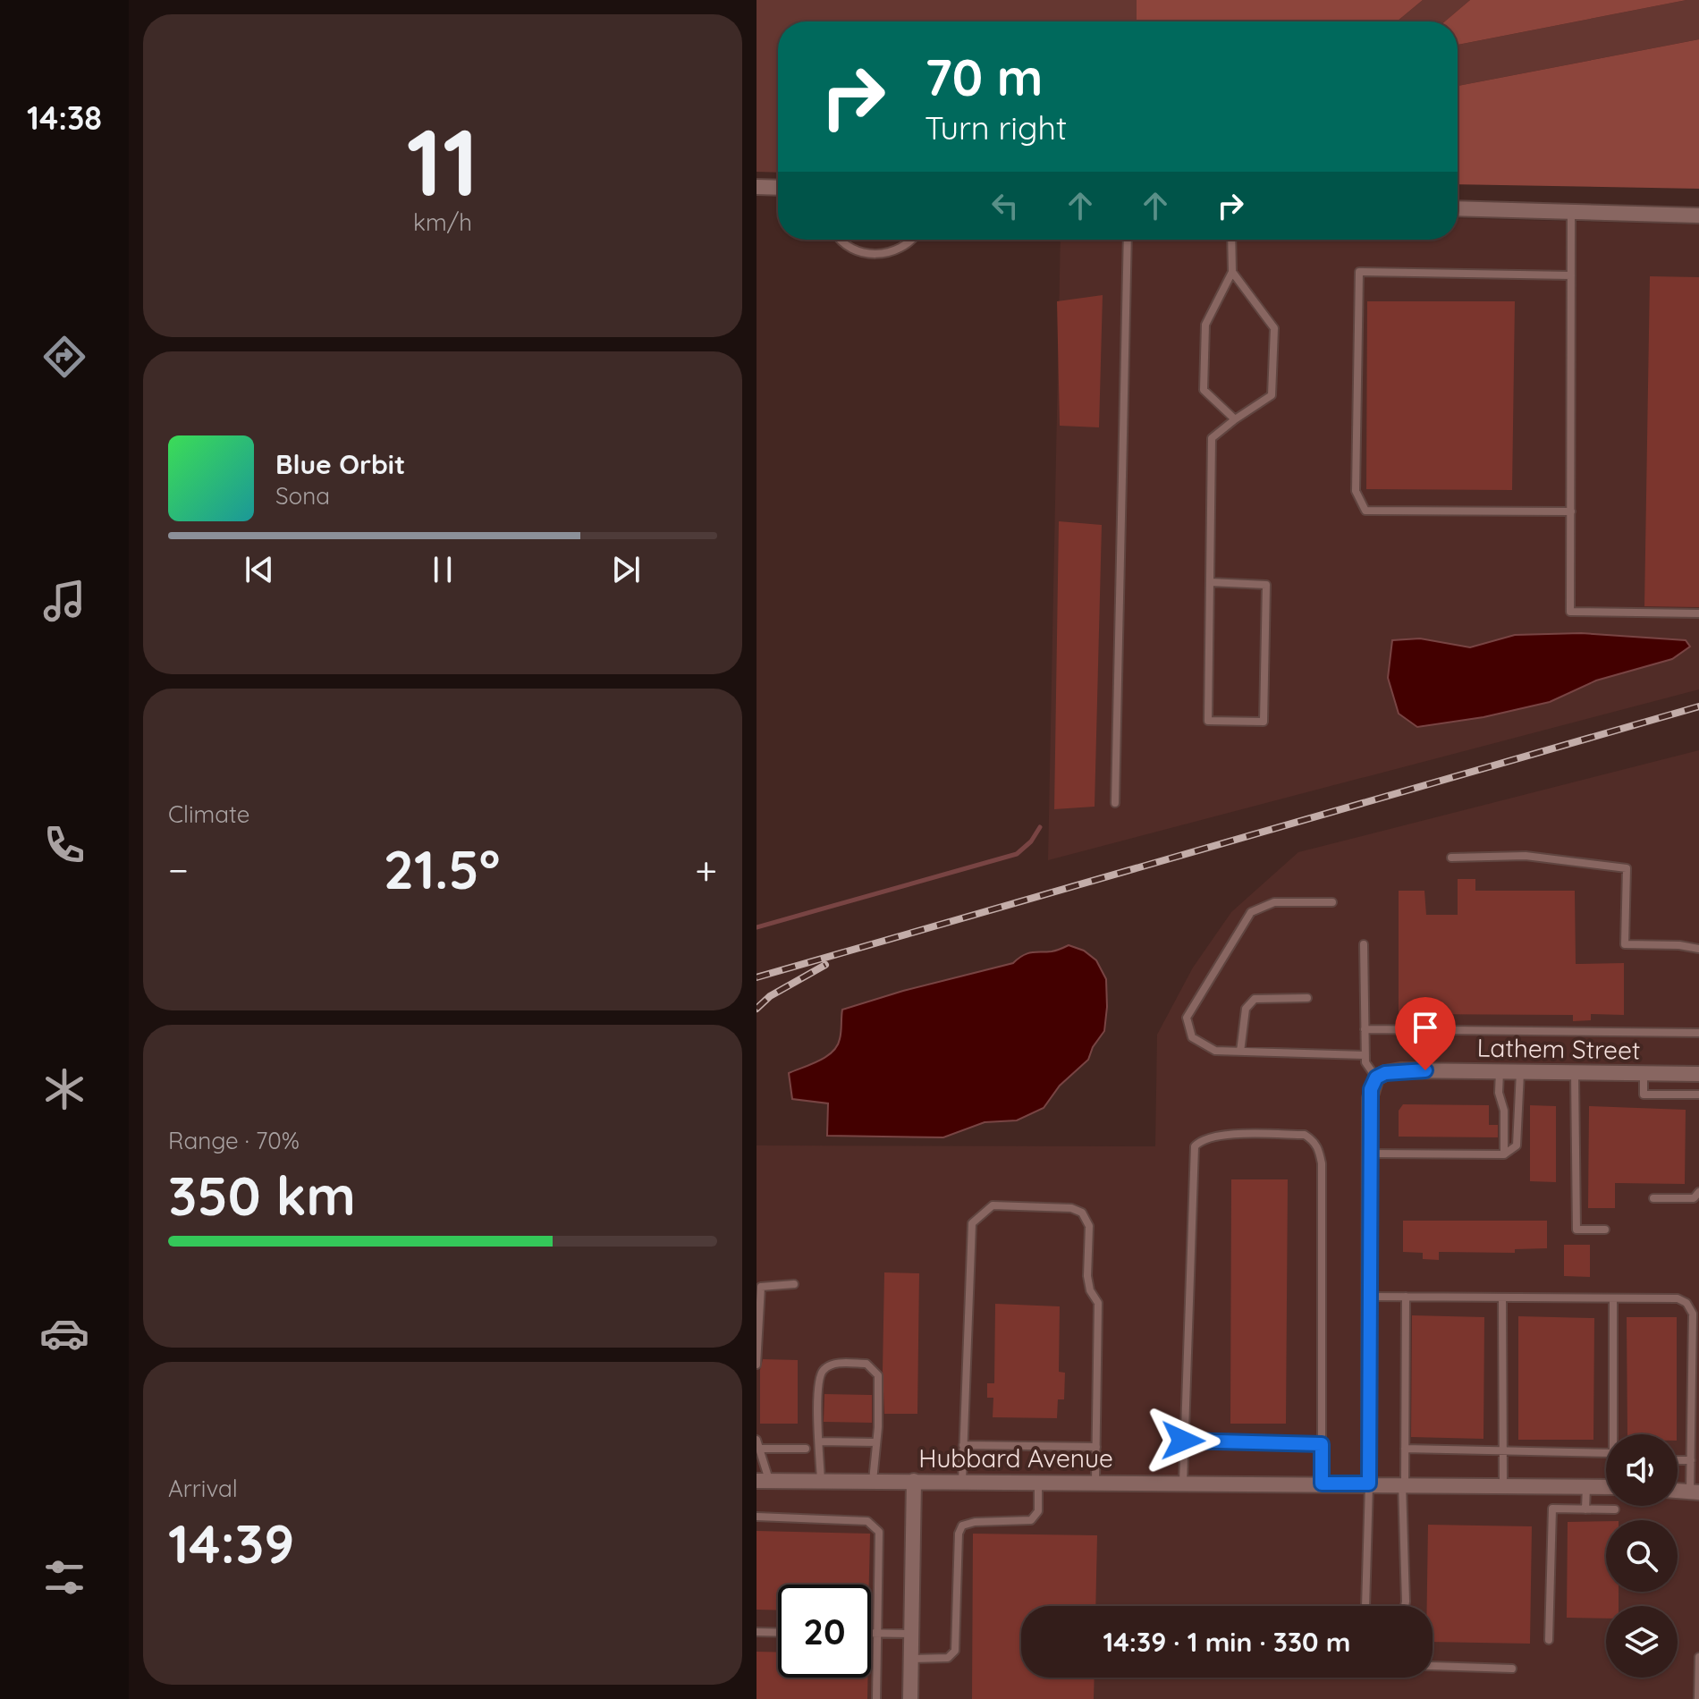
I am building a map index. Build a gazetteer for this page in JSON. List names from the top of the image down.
{
  "streets": {
    "street": ["Lathem Street", "Hubbard Avenue"]
  },
  "page": {
    "tabs": "14:38",
    "tile": [
      ["11", "km/h"],
      "Climate",
      ["Range · 70%", "350 km"],
      ["Arrival", "14:39"]
    ],
    "turn": ["70 m", "Turn right"],
    "song": ["Blue Orbit", "Sona"],
    "heat": ["−", "21.5°", "+"],
    "limit": "20",
    "trip": "14:39 · 1 min · 330 m"
  }
}
